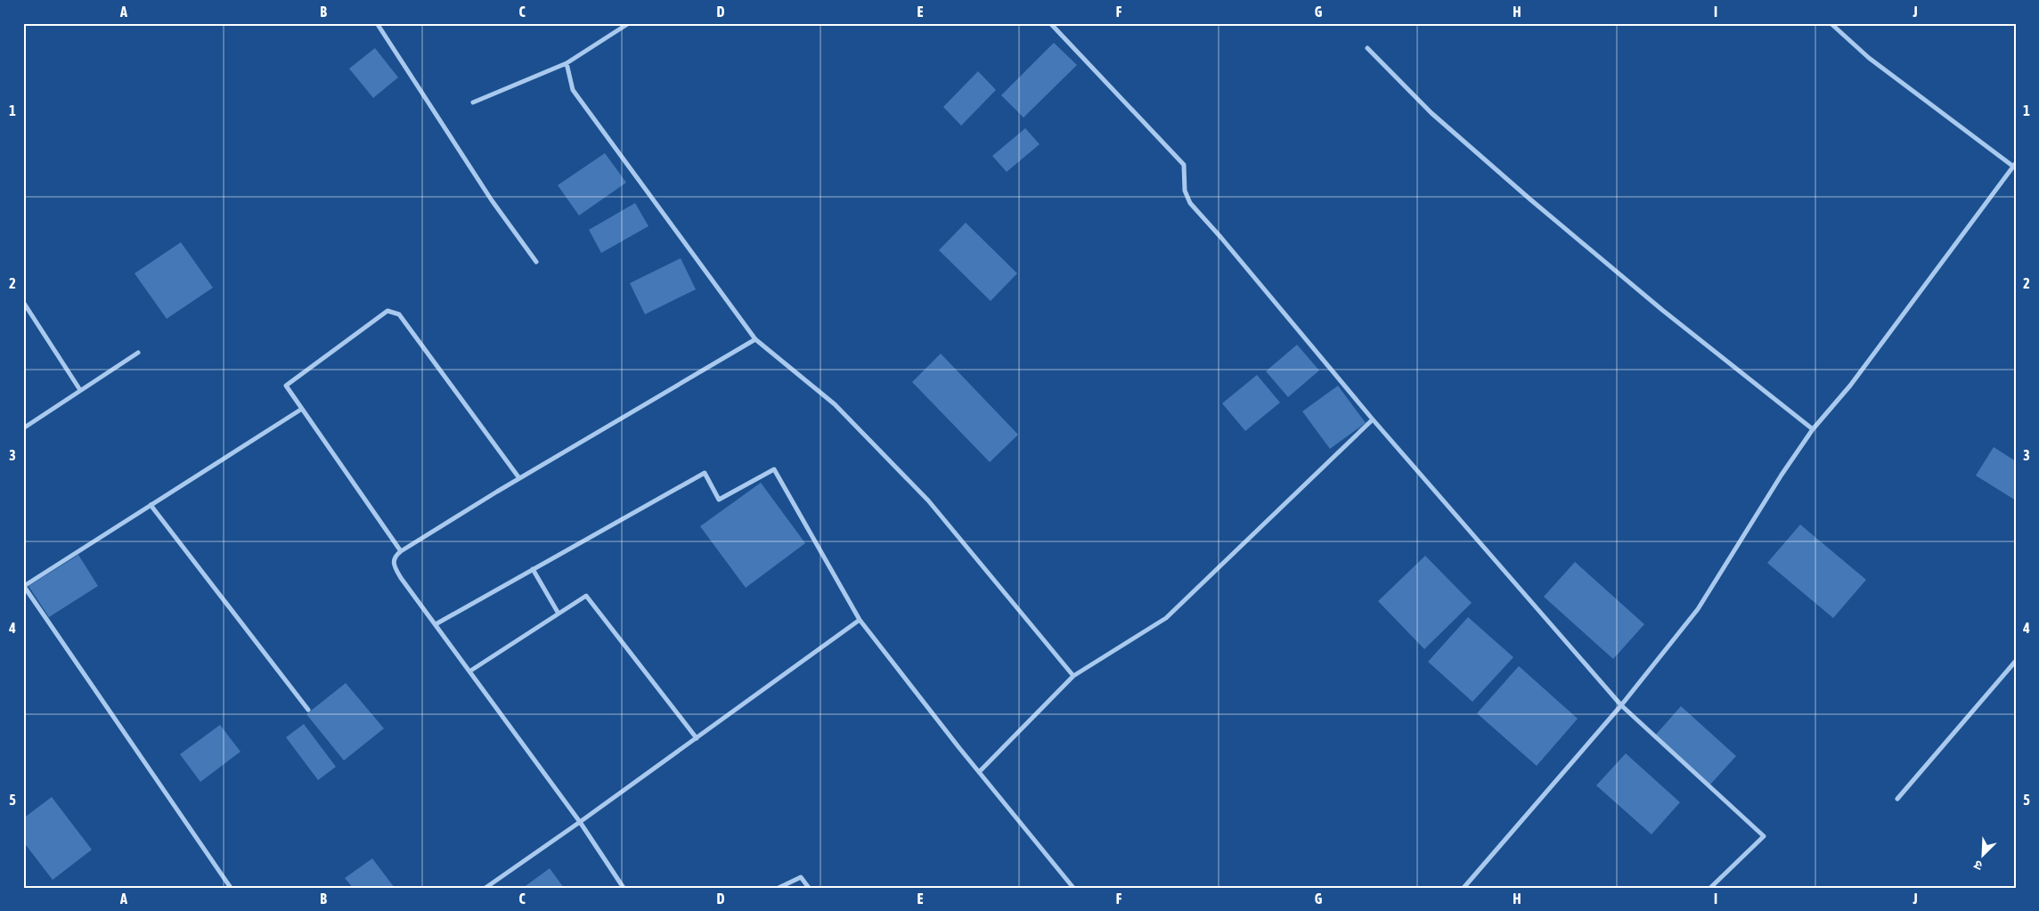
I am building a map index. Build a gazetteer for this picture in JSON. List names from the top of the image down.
{
  "north": "bottom left",
  "grid": {
    "columns": [
      "A",
      "B",
      "C",
      "D",
      "E",
      "F",
      "G",
      "H",
      "I",
      "J"
    ],
    "rows": [
      "1",
      "2",
      "3",
      "4",
      "5"
    ]
  }
}
